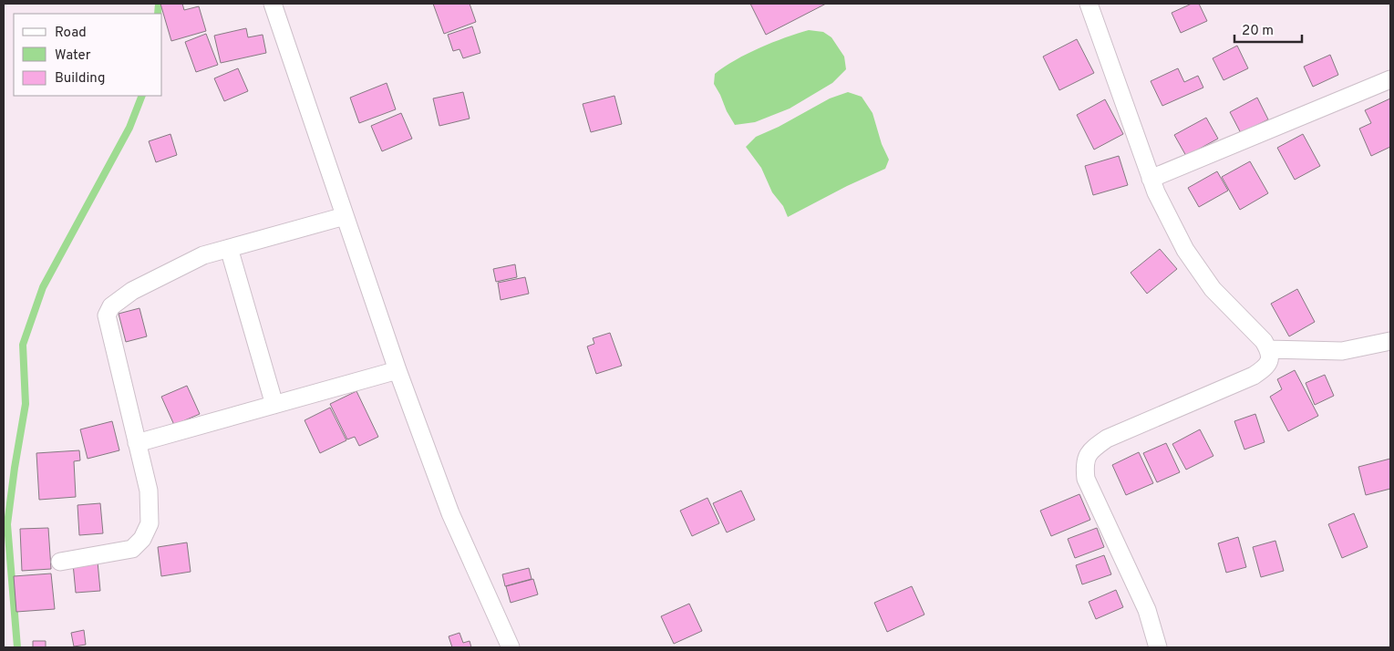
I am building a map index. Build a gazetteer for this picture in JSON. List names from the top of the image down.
{
  "legend": ["Road", "Water", "Building"],
  "scale_bar": "20 m"
}
